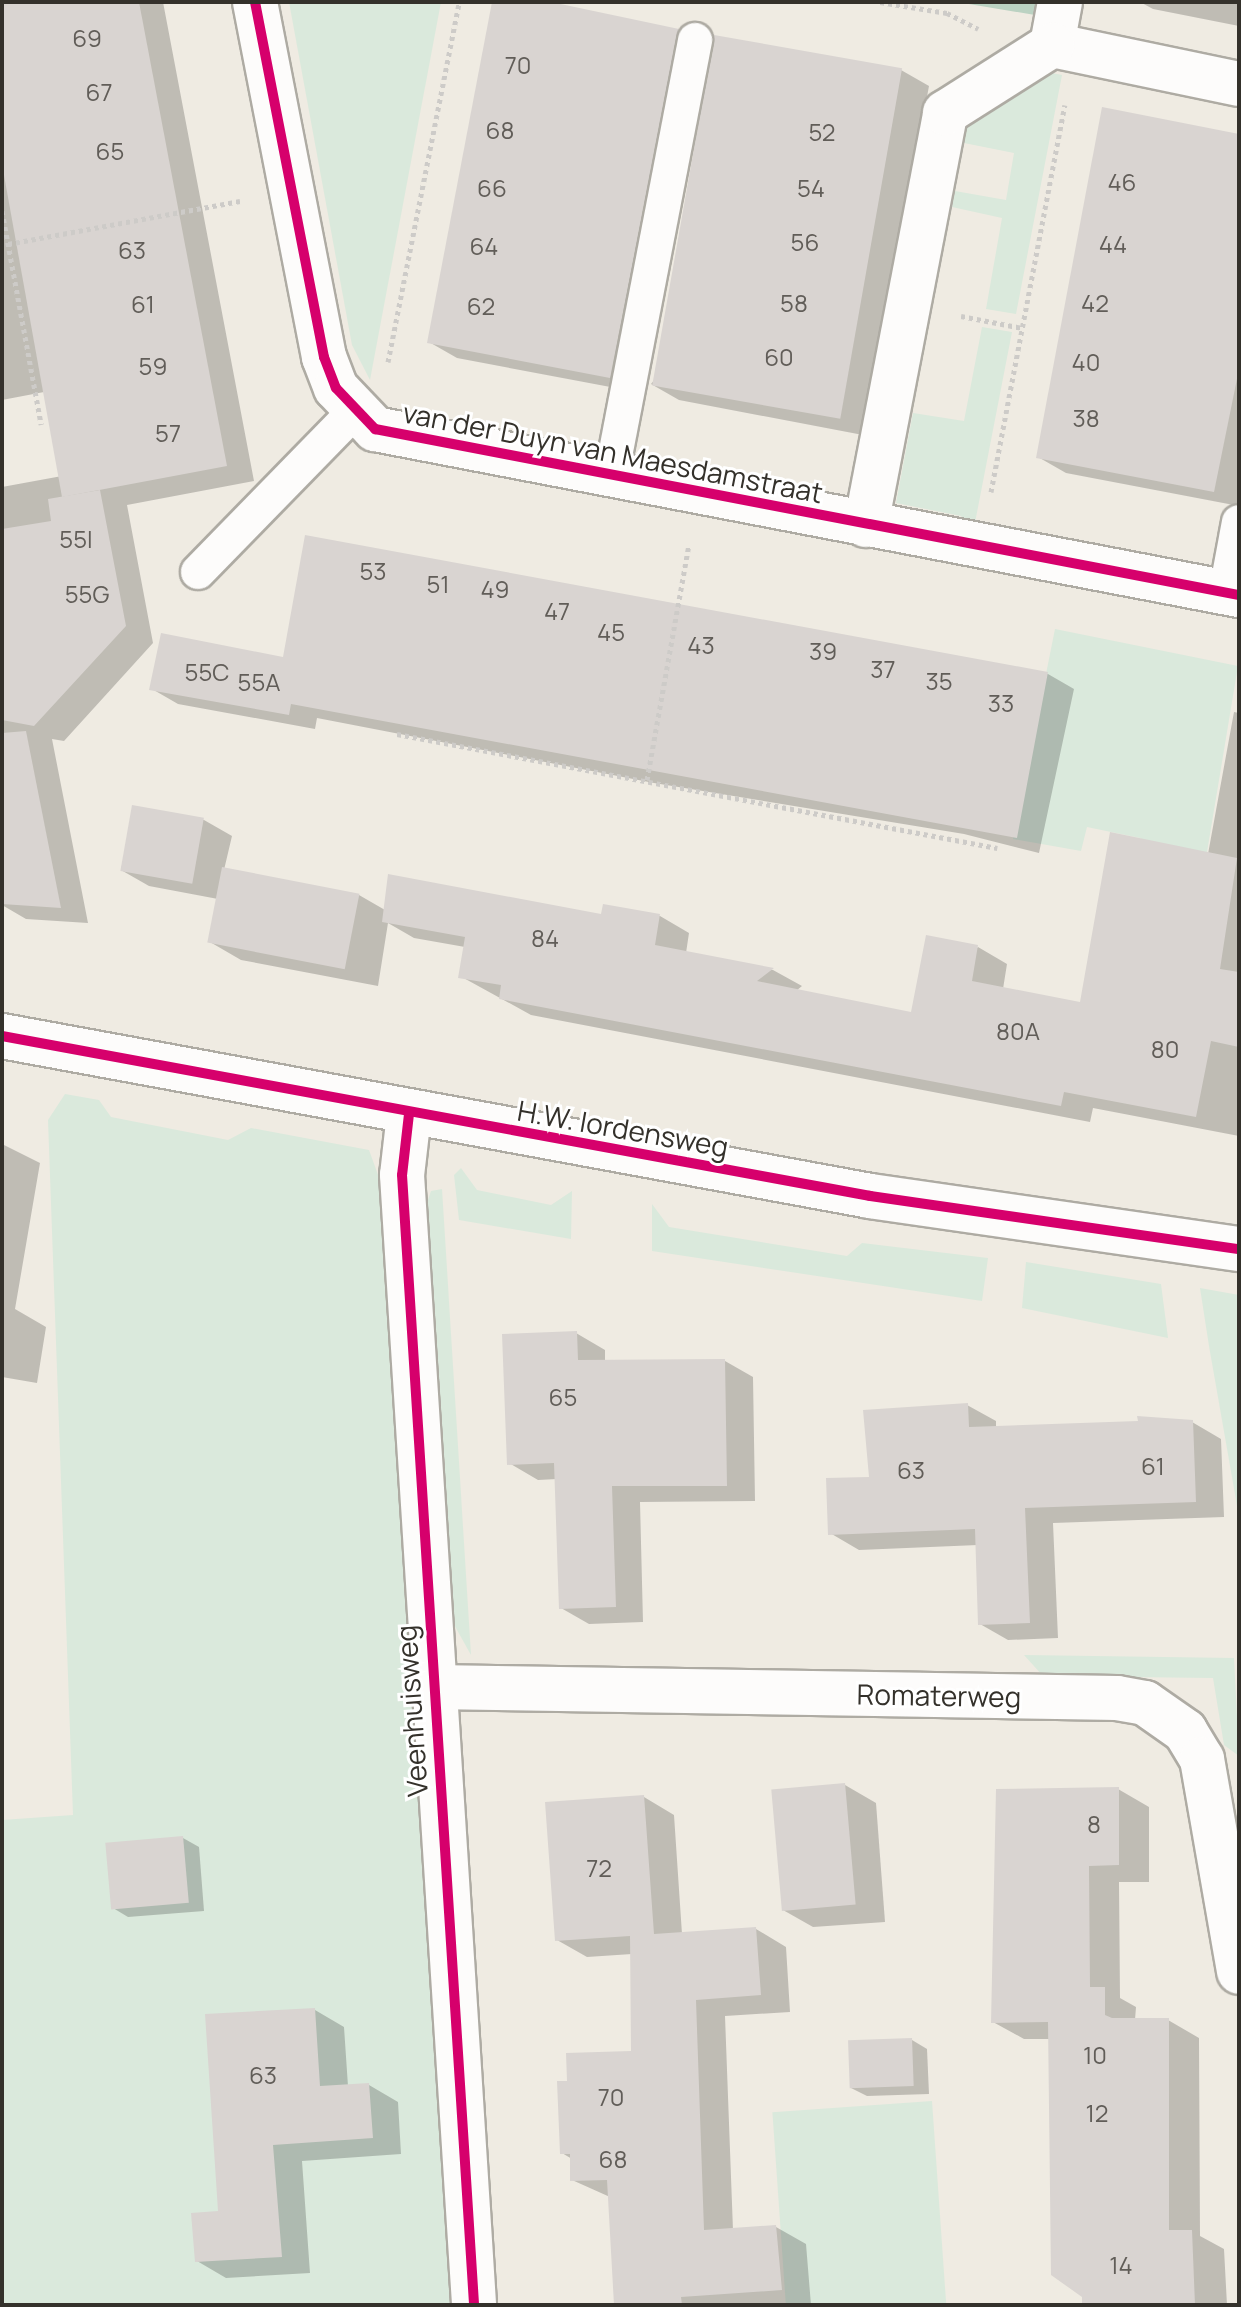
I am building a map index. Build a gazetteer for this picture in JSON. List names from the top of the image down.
{
  "streets": {
    "street": [
      "van der Duyn van Maesdamstraat",
      "H.W. Iordensweg",
      "Romaterweg",
      "Veenhuisweg"
    ]
  },
  "crossings": [
    ["H.W. Iordensweg", "Veenhuisweg"],
    ["Romaterweg", "Veenhuisweg"]
  ],
  "house_numbers": [
    "69",
    "70",
    "67",
    "68",
    "52",
    "65",
    "46",
    "66",
    "54",
    "56",
    "44",
    "64",
    "63",
    "58",
    "42",
    "61",
    "62",
    "60",
    "40",
    "59",
    "38",
    "57",
    "55I",
    "53",
    "51",
    "49",
    "55G",
    "47",
    "45",
    "43",
    "39",
    "37",
    "55C",
    "35",
    "55A",
    "33",
    "84",
    "80A",
    "80",
    "65",
    "61",
    "63",
    "8",
    "72",
    "10",
    "63",
    "70",
    "12",
    "68",
    "14"
  ]
}
